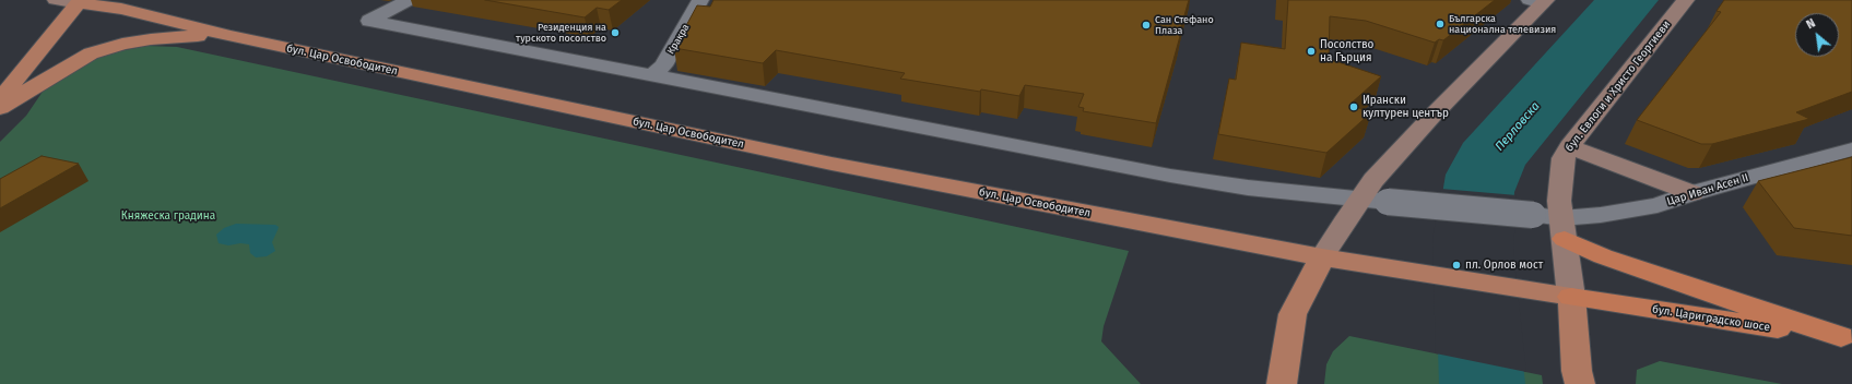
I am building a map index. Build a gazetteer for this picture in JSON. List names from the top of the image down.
{
  "streets": {
    "highway": ["бул. Цариградско шосе"],
    "main road": ["бул. Цар Освободител", "бул. Евлоги и Христо Георгиеви"],
    "street": ["Кракра", "Цар Иван Асен II"]
  },
  "crossings": [
    ["бул. Цар Освободител", "бул. Евлоги и Христо Георгиеви"],
    ["бул. Цар Освободител", "бул. Цариградско шосе"],
    ["бул. Евлоги и Христо Георгиеви", "Цар Иван Асен II"],
    ["бул. Евлоги и Христо Георгиеви", "бул. Цариградско шосе"]
  ],
  "water": ["Перловска"],
  "parks": ["Княжеска градина"],
  "places": [
    "Българска национална телевизия",
    "Сан Стефано Плаза",
    "Резиденция на турското посолство",
    "Посолство на Гърция",
    "Ирански културен център",
    "пл. Орлов мост"
  ],
  "north": "top left"
}
